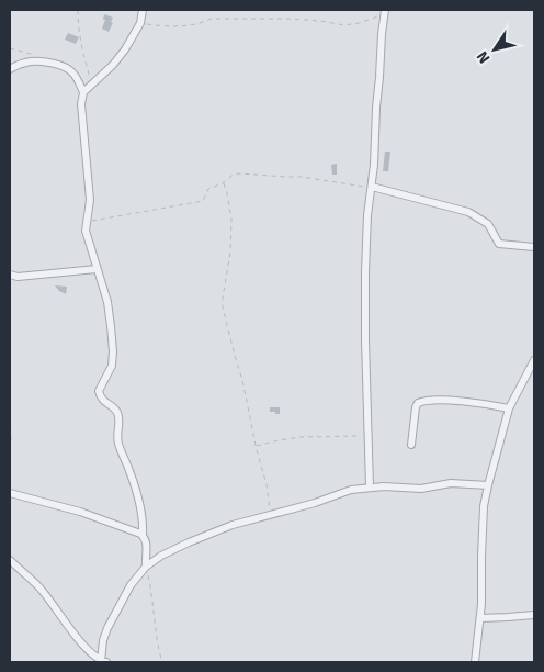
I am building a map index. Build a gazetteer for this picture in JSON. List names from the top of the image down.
{
  "north": "bottom left"
}
